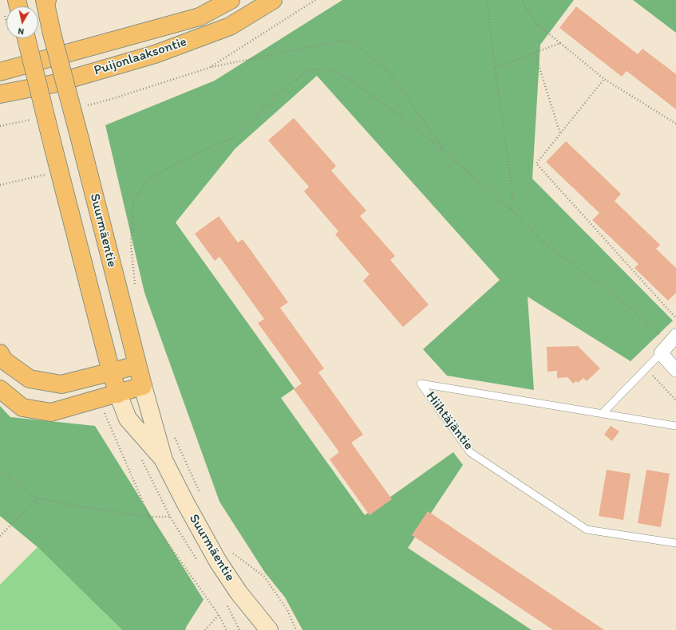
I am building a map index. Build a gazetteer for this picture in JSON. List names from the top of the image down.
{
  "streets": {
    "main road": ["Puijonlaaksontie", "Suurmäentie"],
    "lane": ["Hiihtäjäntie"]
  },
  "north": "bottom"
}
